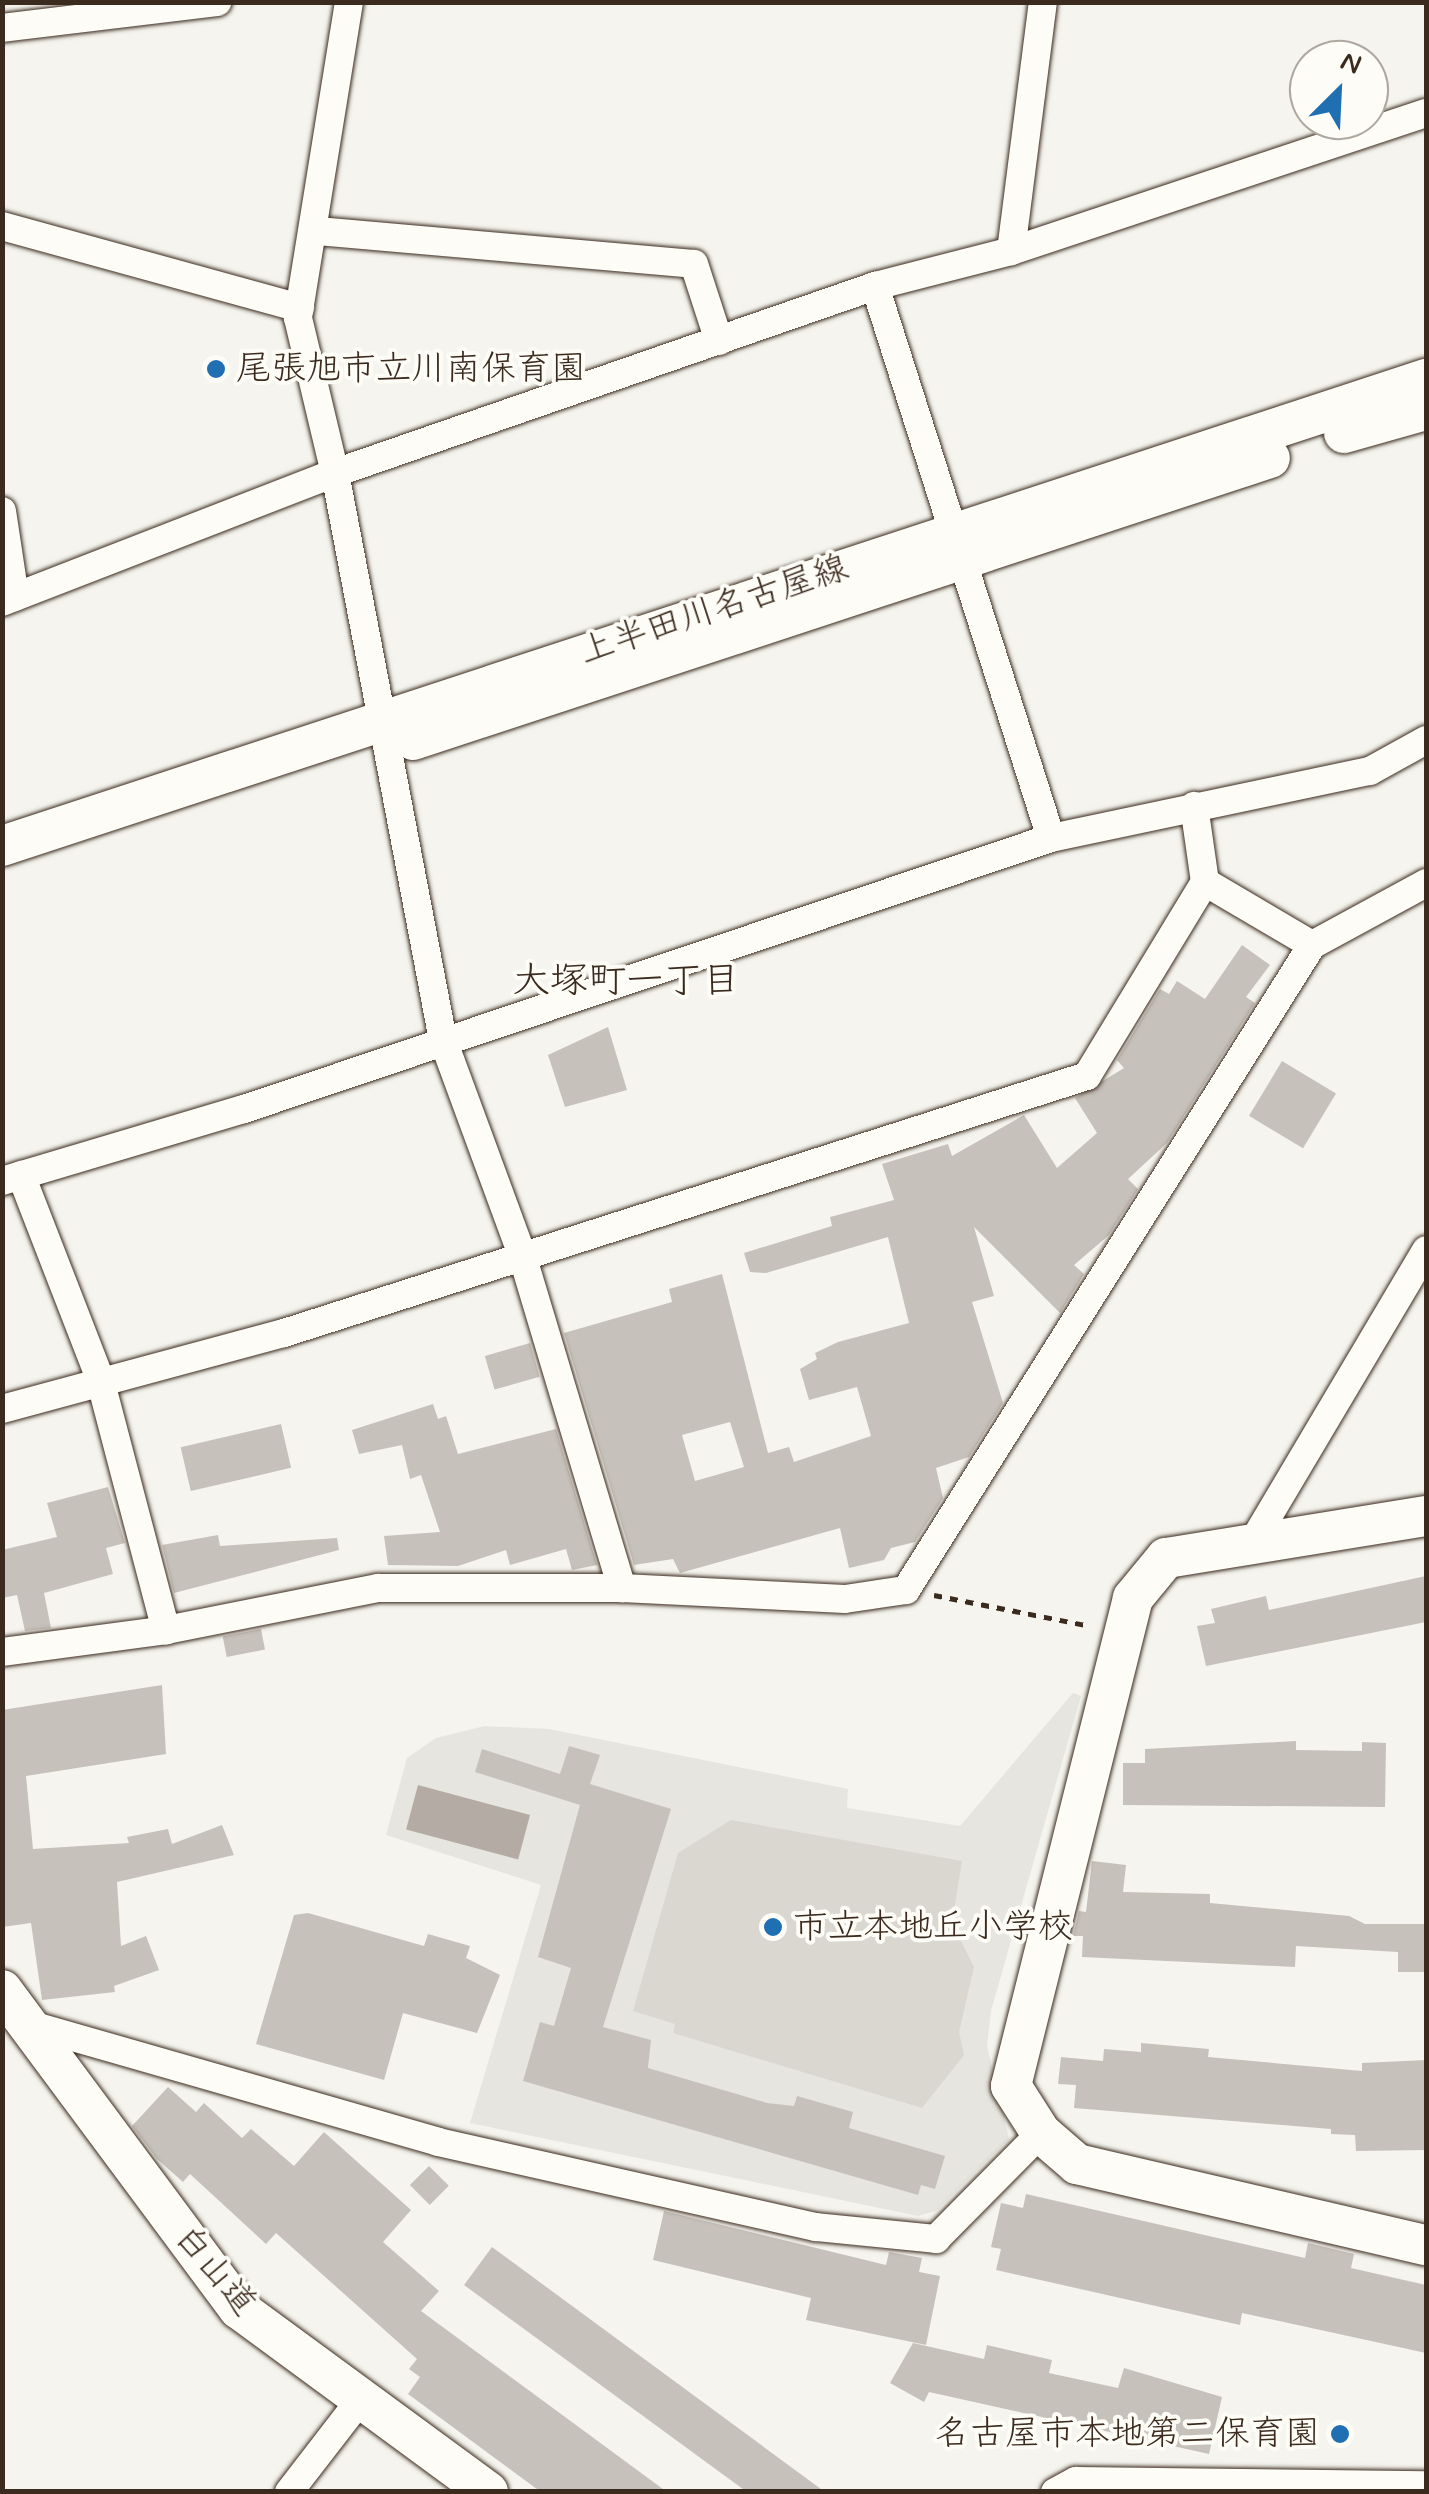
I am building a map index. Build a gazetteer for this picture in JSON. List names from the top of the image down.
{
  "streets": {
    "main road": ["上半田川名古屋線", "白山道"]
  },
  "districts": ["大塚町一丁目"],
  "places": ["尾張旭市立川南保育園", "市立本地丘小学校", "名古屋市本地第二保育園"],
  "north": "top right"
}
